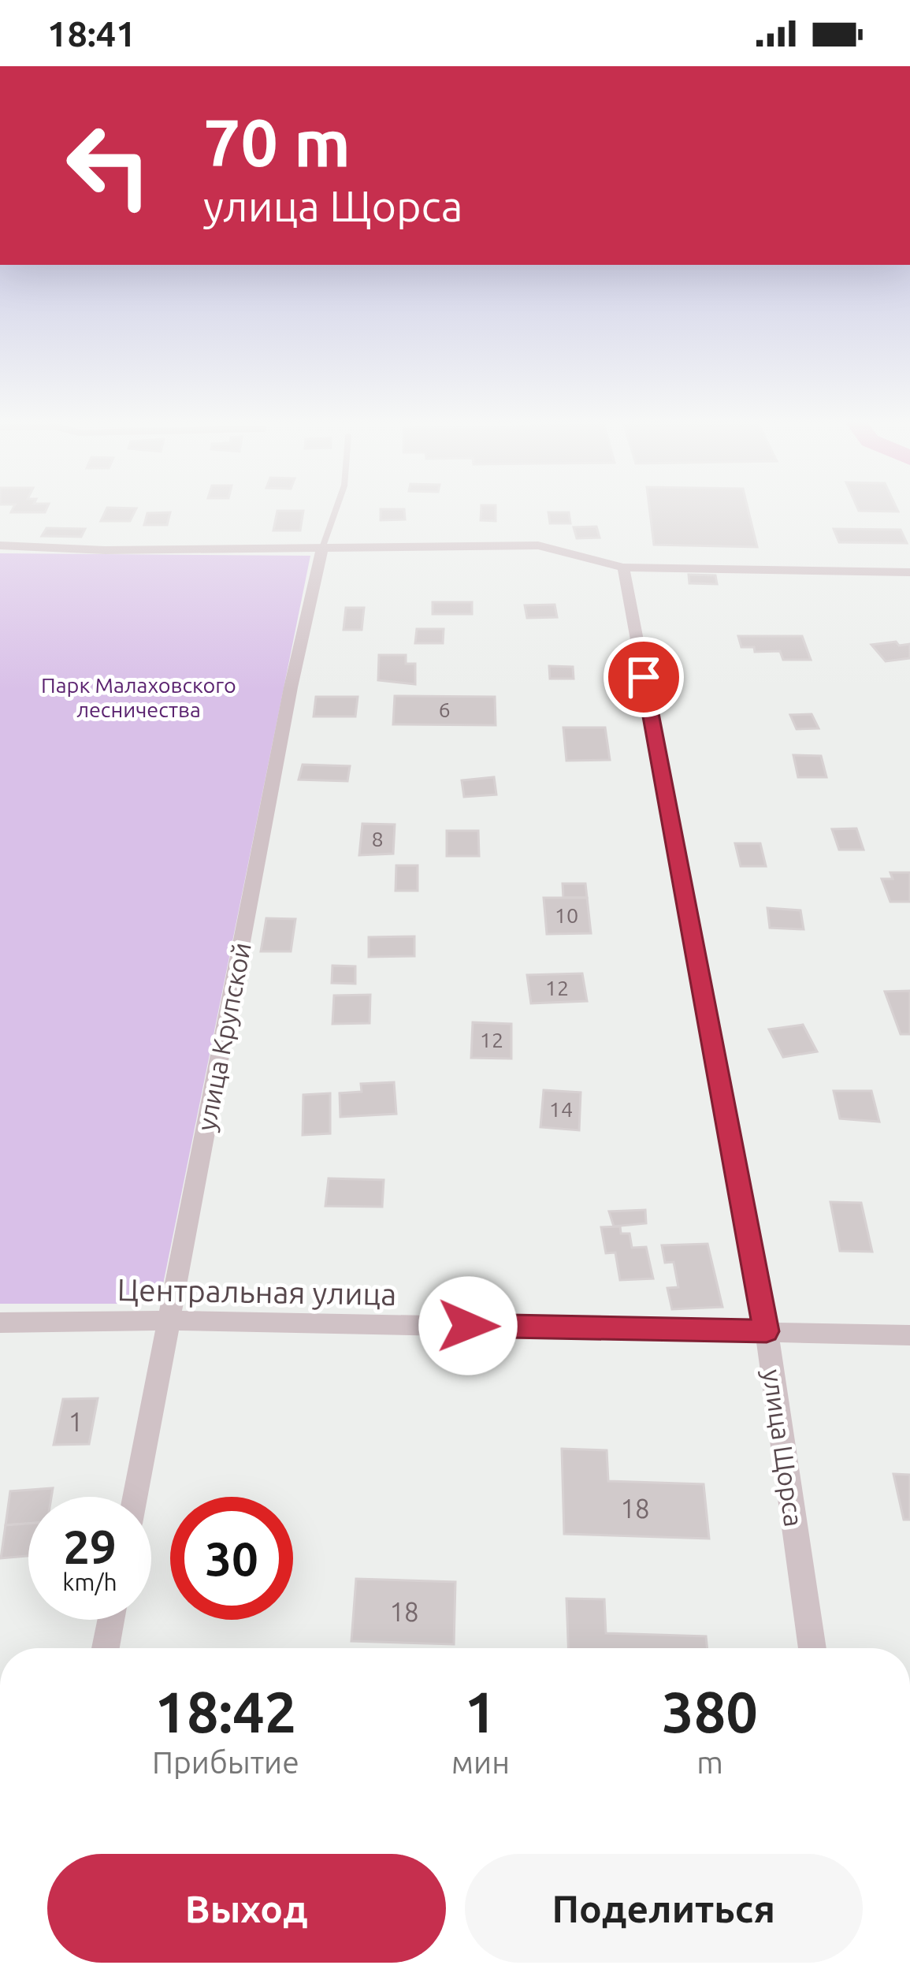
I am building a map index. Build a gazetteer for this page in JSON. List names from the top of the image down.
{
  "streets": {
    "street": ["улица Крупской", "Центральная улица", "улица Щорса"]
  },
  "crossings": [
    ["улица Крупской", "Центральная улица"],
    ["Центральная улица", "улица Щорса"]
  ],
  "parks": ["Парк Малаховского лесничества"],
  "house_numbers": [
    "6",
    "8",
    "10",
    "12",
    "12",
    "14",
    "1",
    "18",
    "18"
  ],
  "page": {
    "status": "18:41",
    "turn": ["70 m", "улица Щорса"],
    "speed": "29 km/h",
    "limit": "30",
    "eta": [
      "18:42",
      "Прибытие",
      "1",
      "мин",
      "380",
      "m"
    ],
    "buttons": ["Выход", "Поделиться"]
  }
}
